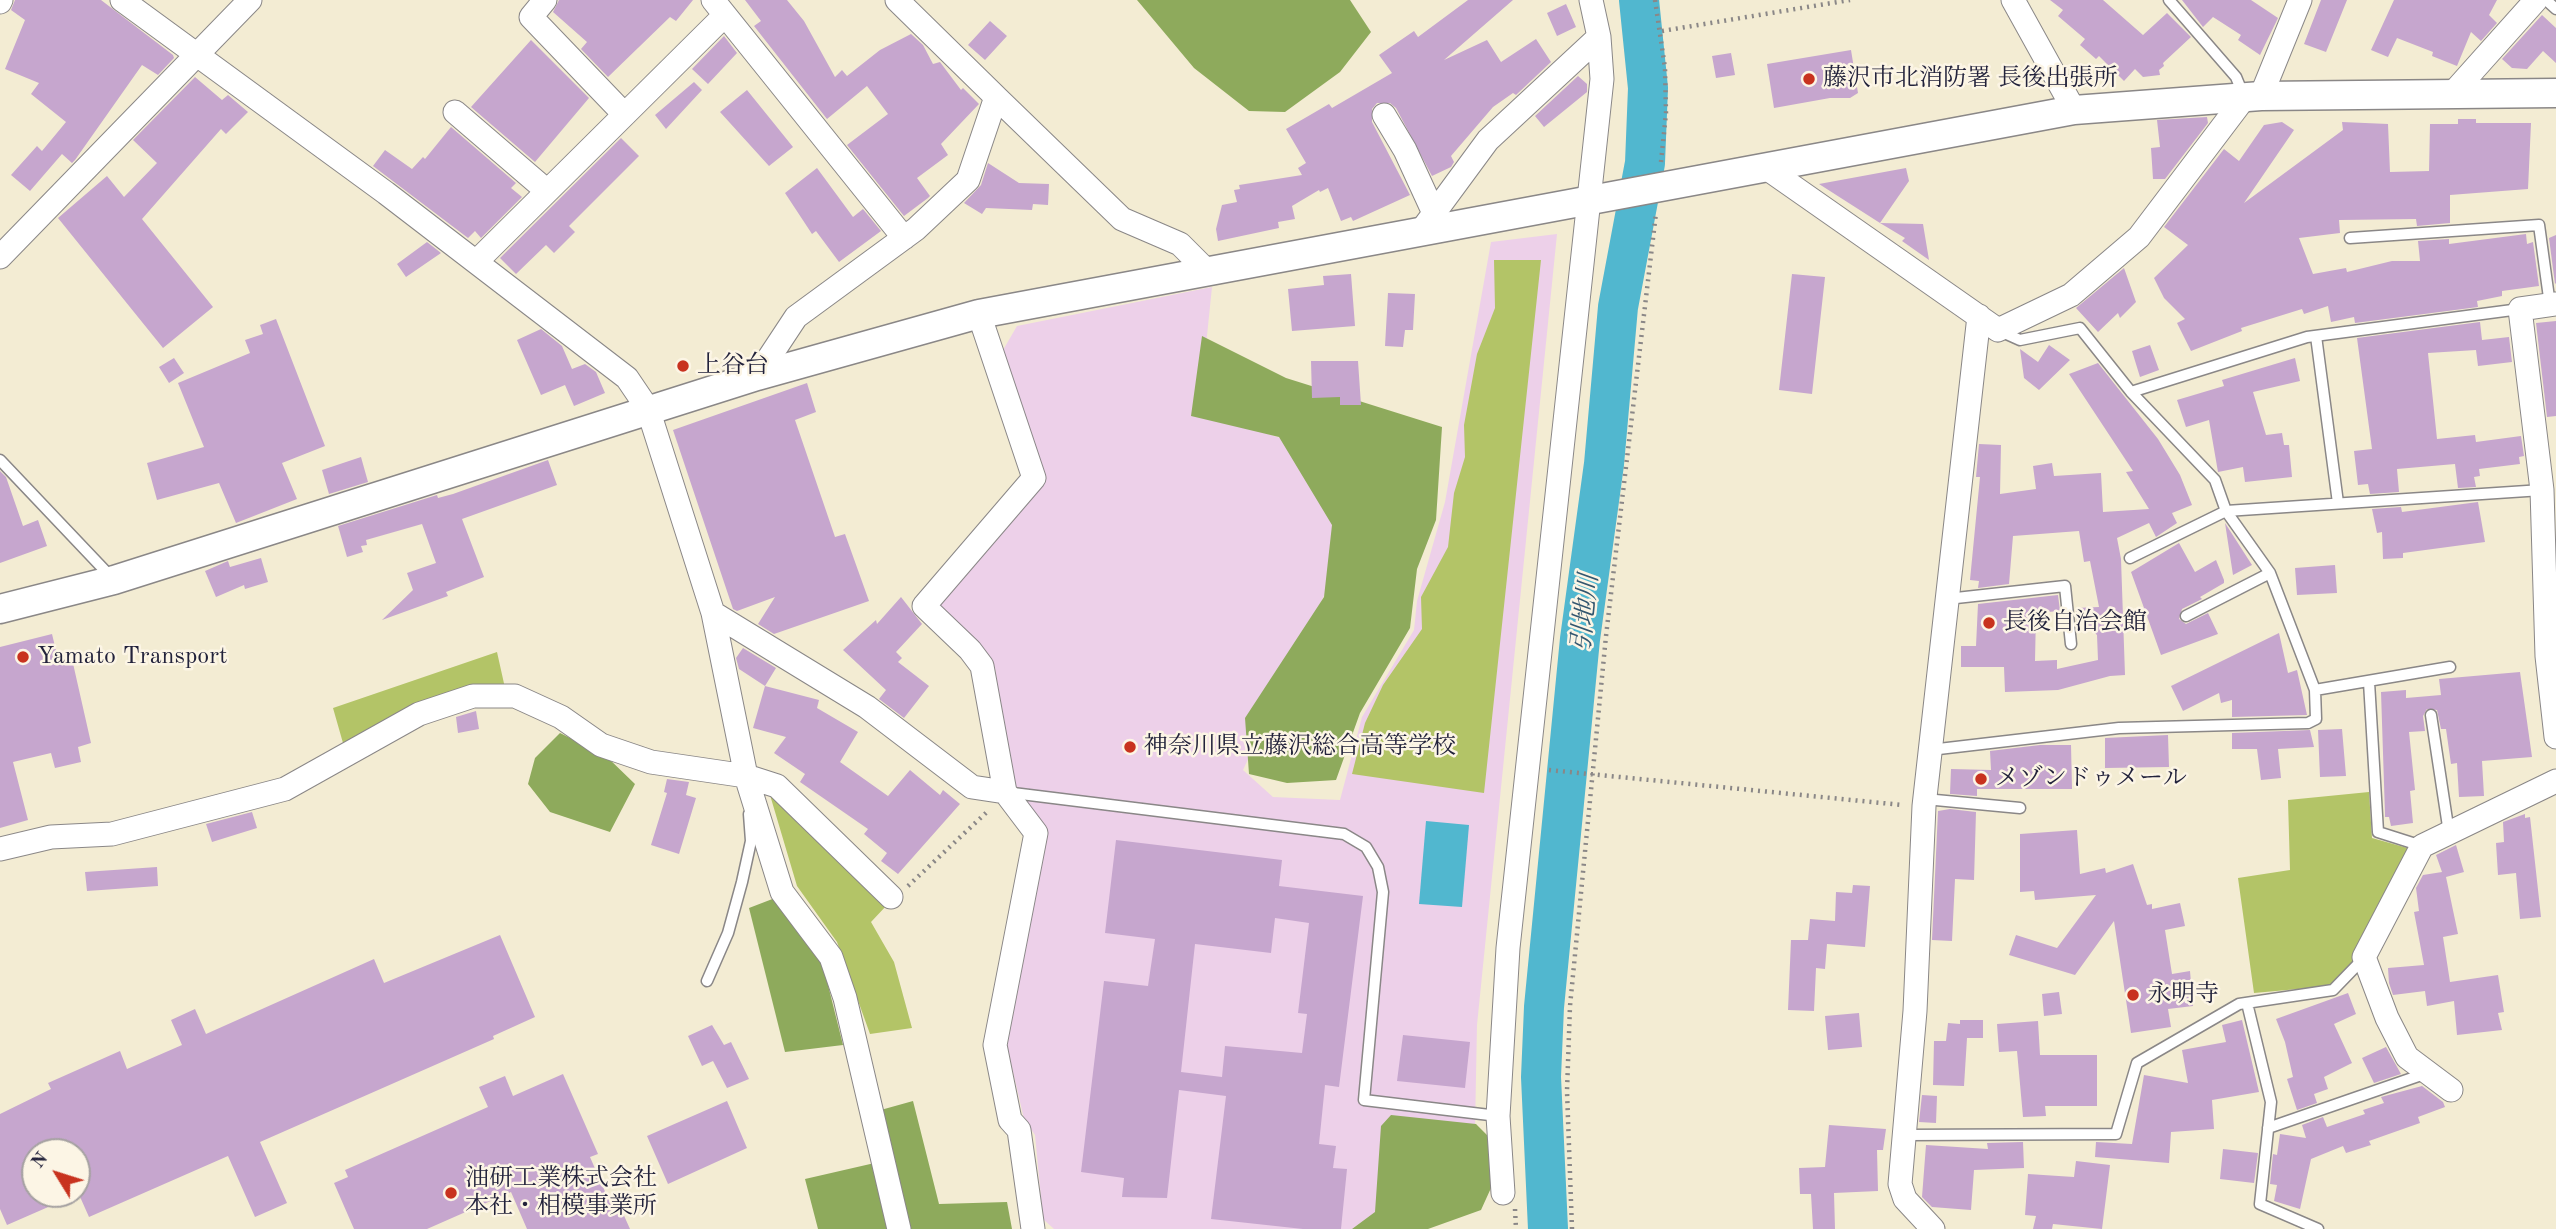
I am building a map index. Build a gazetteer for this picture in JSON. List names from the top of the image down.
{
  "water": ["引地川"],
  "places": [
    "藤沢市北消防署 長後出張所",
    "上谷台",
    "長後自治会館",
    "Yamato Transport",
    "神奈川県立藤沢総合高等学校",
    "メゾンドゥメール",
    "永明寺",
    "油研工業株式会社 本社・相模事業所"
  ],
  "north": "top left"
}
